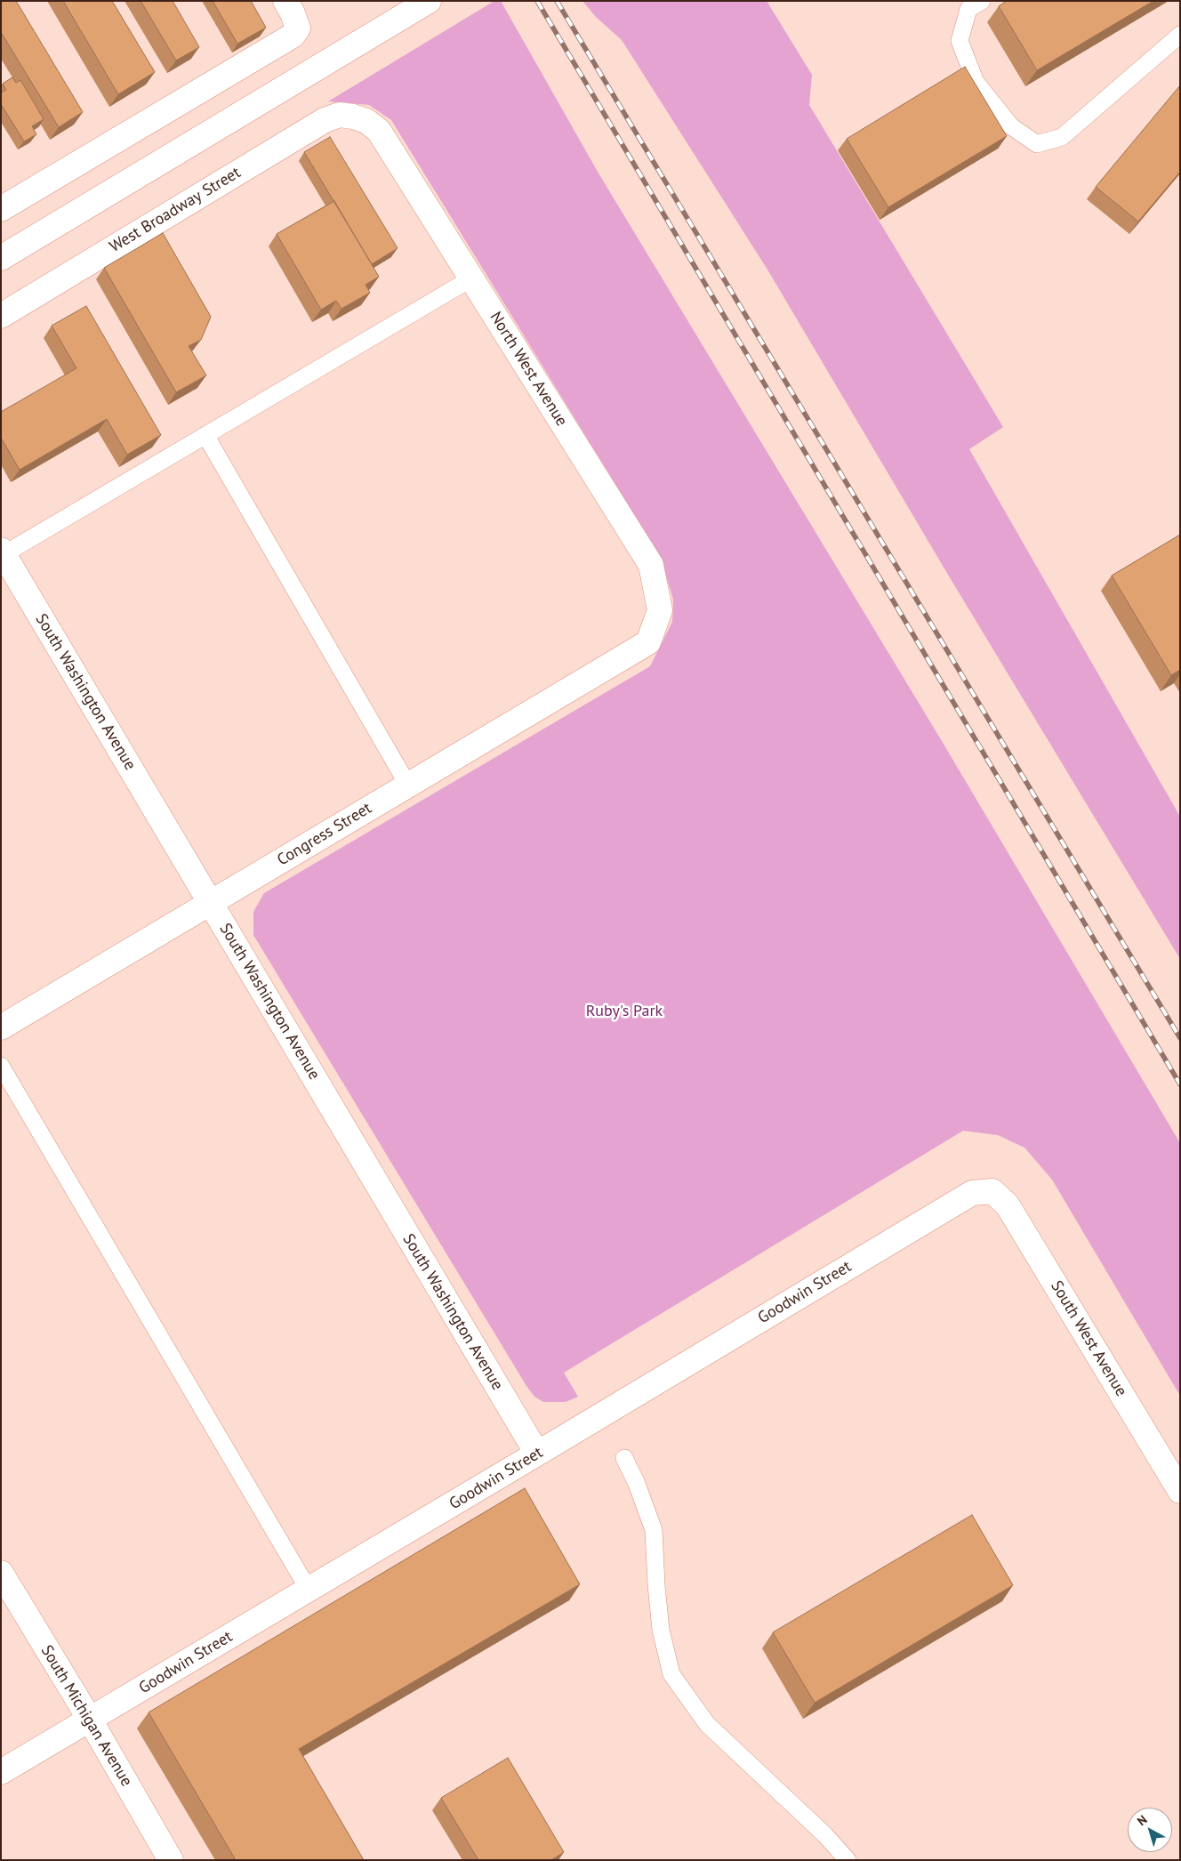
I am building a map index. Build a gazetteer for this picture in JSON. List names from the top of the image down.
{
  "streets": {
    "street": [
      "West Broadway Street",
      "North West Avenue",
      "South Washington Avenue",
      "Congress Street",
      "Goodwin Street",
      "South West Avenue",
      "South Michigan Avenue"
    ]
  },
  "crossings": [
    ["West Broadway Street", "North West Avenue"],
    ["North West Avenue", "Congress Street"],
    ["South Washington Avenue", "Congress Street"],
    ["South Washington Avenue", "Goodwin Street"],
    ["Goodwin Street", "South West Avenue"],
    ["Goodwin Street", "South Michigan Avenue"]
  ],
  "parks": ["Ruby's Park"],
  "north": "top left"
}
